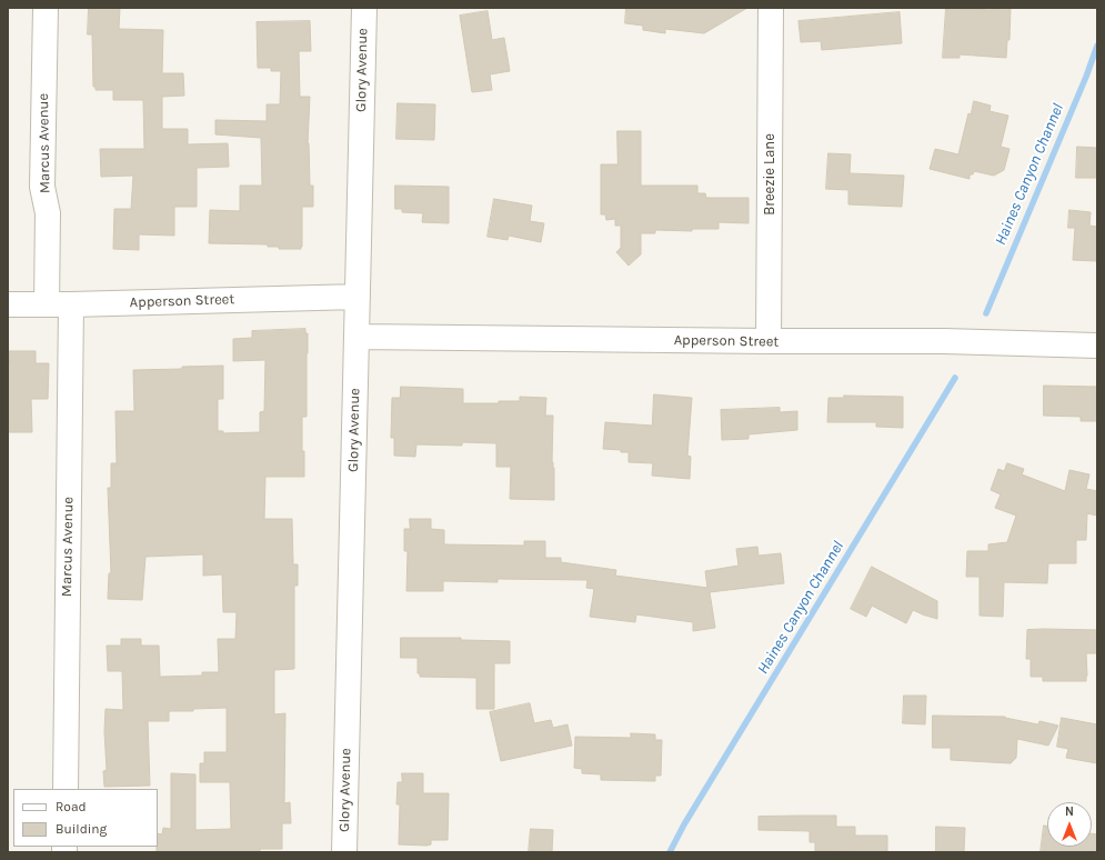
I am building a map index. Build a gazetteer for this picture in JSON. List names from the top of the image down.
{
  "streets": {
    "street": [
      "Glory Avenue",
      "Marcus Avenue",
      "Breezie Lane",
      "Apperson Street"
    ]
  },
  "crossings": [
    ["Glory Avenue", "Apperson Street"],
    ["Marcus Avenue", "Apperson Street"],
    ["Breezie Lane", "Apperson Street"]
  ],
  "water": ["Haines Canyon Channel"],
  "legend": ["Road", "Building"],
  "north": "top"
}
